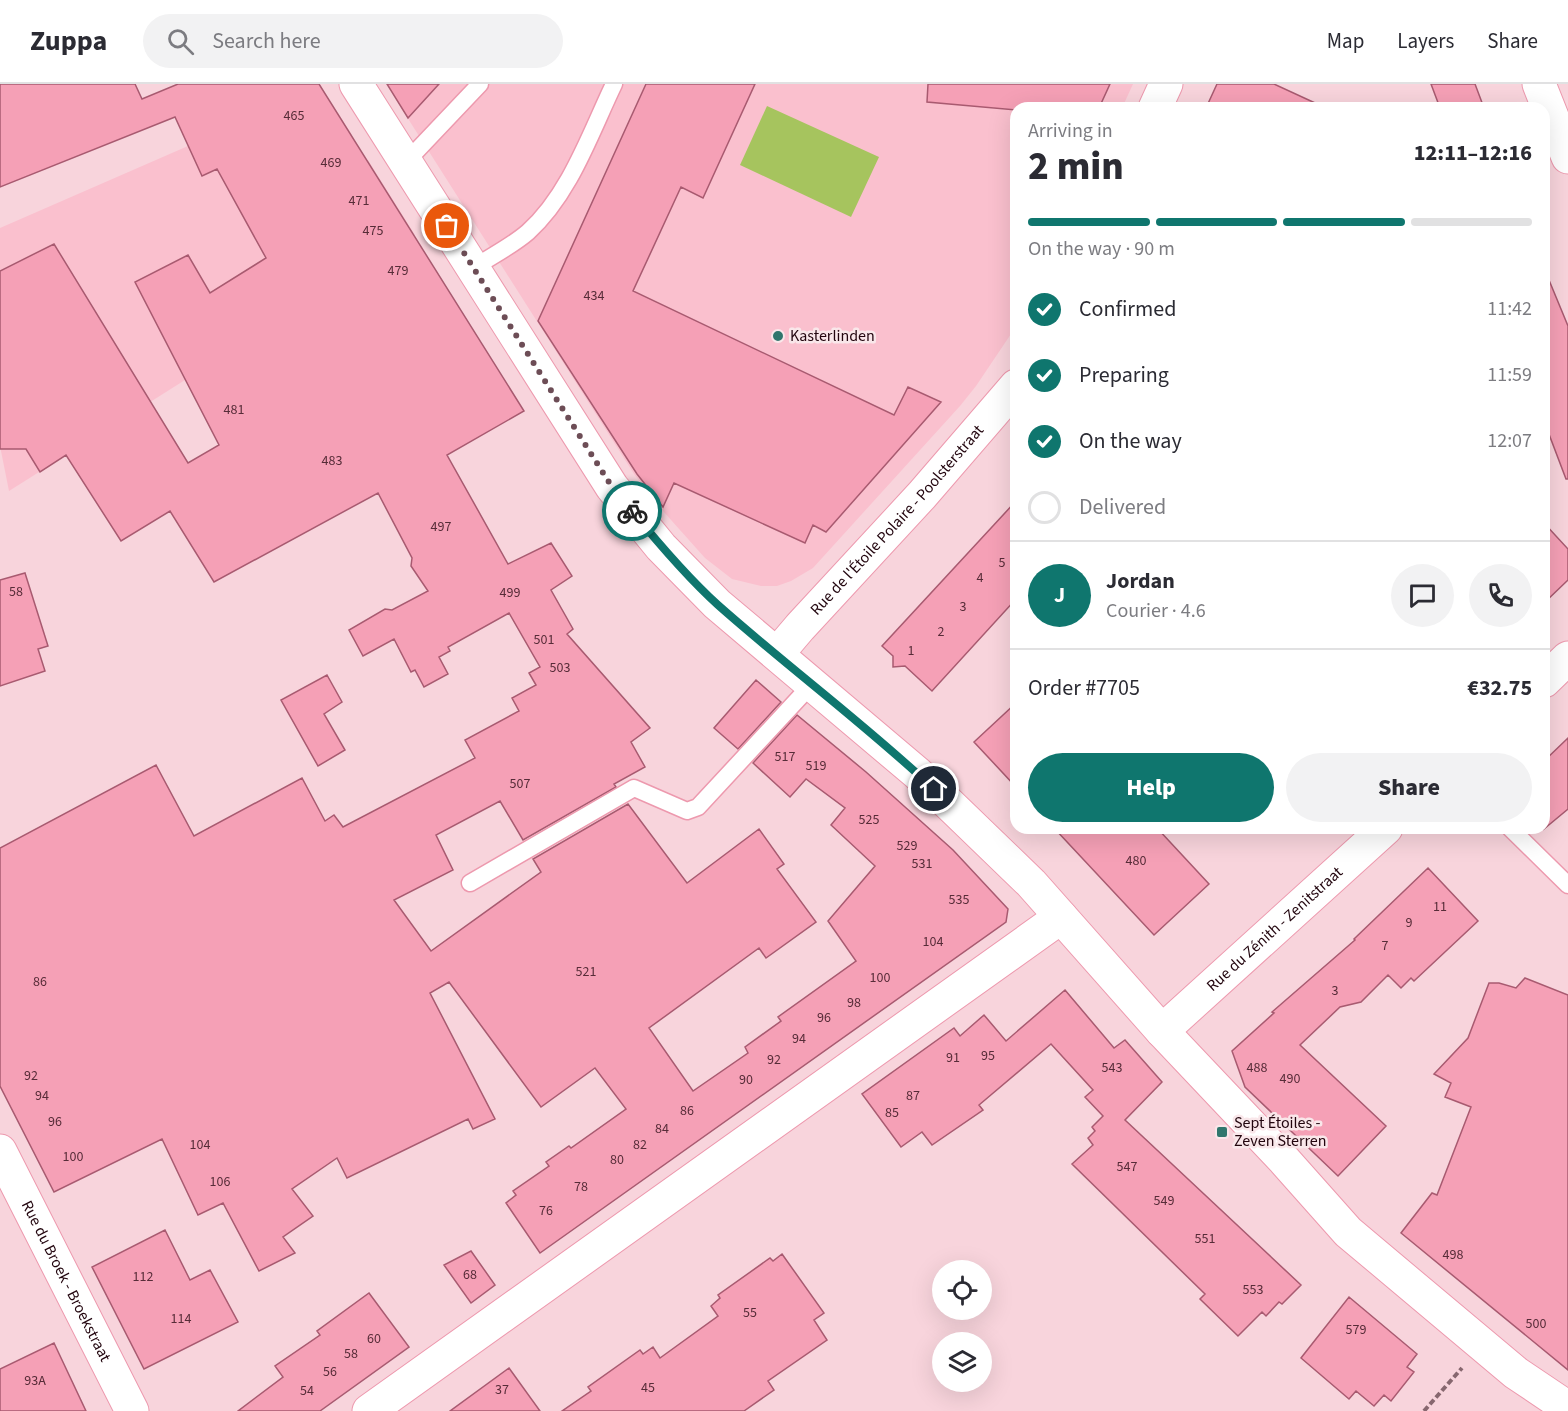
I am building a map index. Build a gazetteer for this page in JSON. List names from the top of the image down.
{
  "streets": {
    "street": ["Rue de l'Étoile Polaire - Poolsterstraat", "Rue du Zénith - Zenitstraat", "Rue du Broek - Broekstraat"]
  },
  "places": {
    "other": ["Kasterlinden"],
    "transit": ["Sept Étoiles - Zeven Sterren"]
  },
  "house_numbers": [
    "465",
    "469",
    "471",
    "475",
    "479",
    "434",
    "481",
    "483",
    "497",
    "5",
    "4",
    "58",
    "499",
    "3",
    "2",
    "501",
    "1",
    "503",
    "517",
    "519",
    "507",
    "525",
    "529",
    "480",
    "531",
    "535",
    "11",
    "9",
    "104",
    "7",
    "521",
    "100",
    "86",
    "3",
    "98",
    "96",
    "94",
    "95",
    "91",
    "92",
    "543",
    "488",
    "92",
    "490",
    "90",
    "94",
    "87",
    "86",
    "85",
    "96",
    "84",
    "104",
    "82",
    "100",
    "80",
    "547",
    "106",
    "78",
    "549",
    "76",
    "551",
    "498",
    "68",
    "112",
    "553",
    "55",
    "114",
    "500",
    "579",
    "60",
    "58",
    "56",
    "93A",
    "45",
    "37",
    "54"
  ],
  "page": {
    "header": "Zuppa",
    "search": "Search here",
    "nav": ["Map", "Layers", "Share"],
    "heading": ["2 min", "Arriving in", "12:11–12:16"],
    "panel": [
      "Jordan",
      "Courier · 4.6",
      "Order #7705",
      "€32.75"
    ],
    "bar": "On the way · 90 m",
    "list": [
      ["Confirmed", "11:42"],
      ["Preparing", "11:59"],
      ["On the way", "12:07"],
      "Delivered"
    ],
    "round": "J",
    "buttons": ["Help", "Share"]
  }
}
